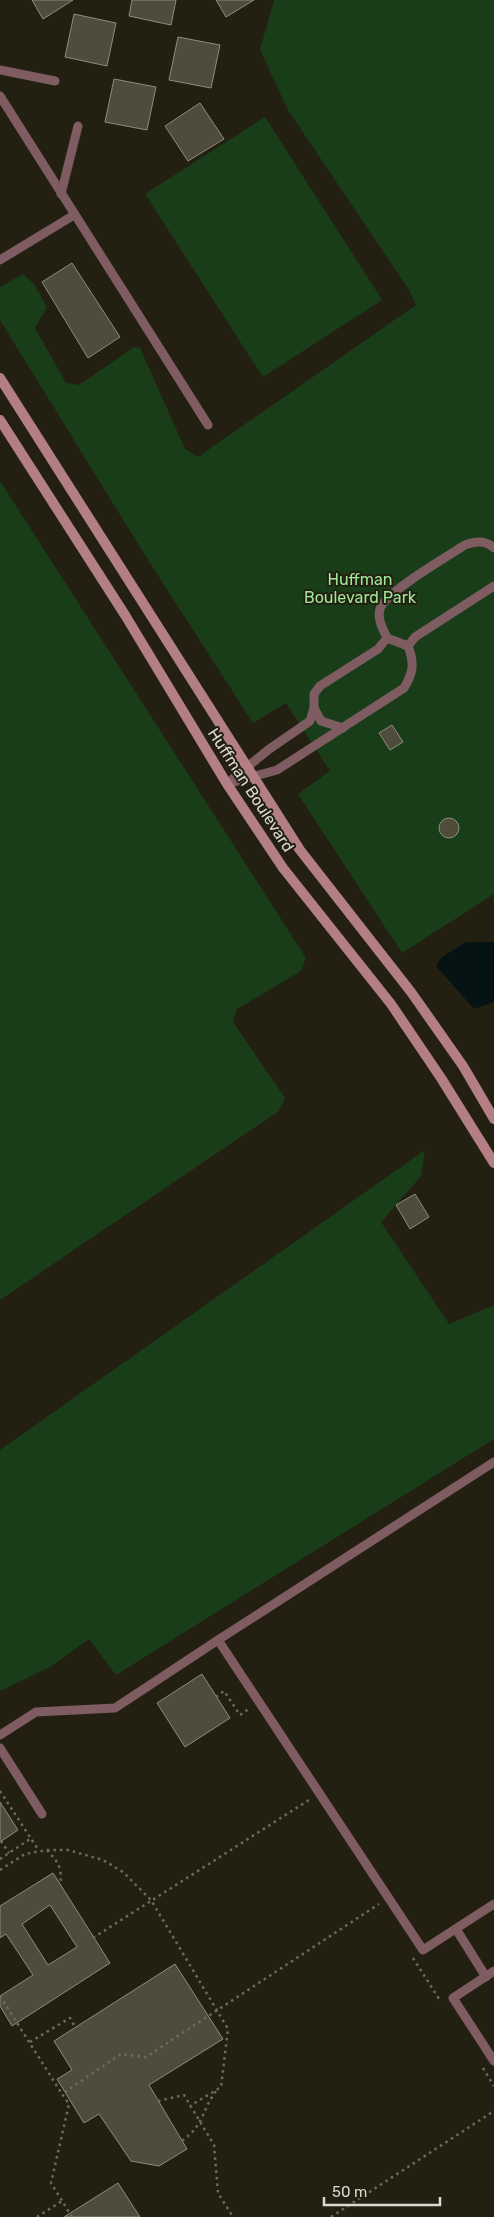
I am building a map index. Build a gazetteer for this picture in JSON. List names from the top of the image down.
{
  "streets": {
    "street": ["Huffman Boulevard"]
  },
  "parks": ["Huffman Boulevard Park"],
  "scale_bar": "50 m"
}
